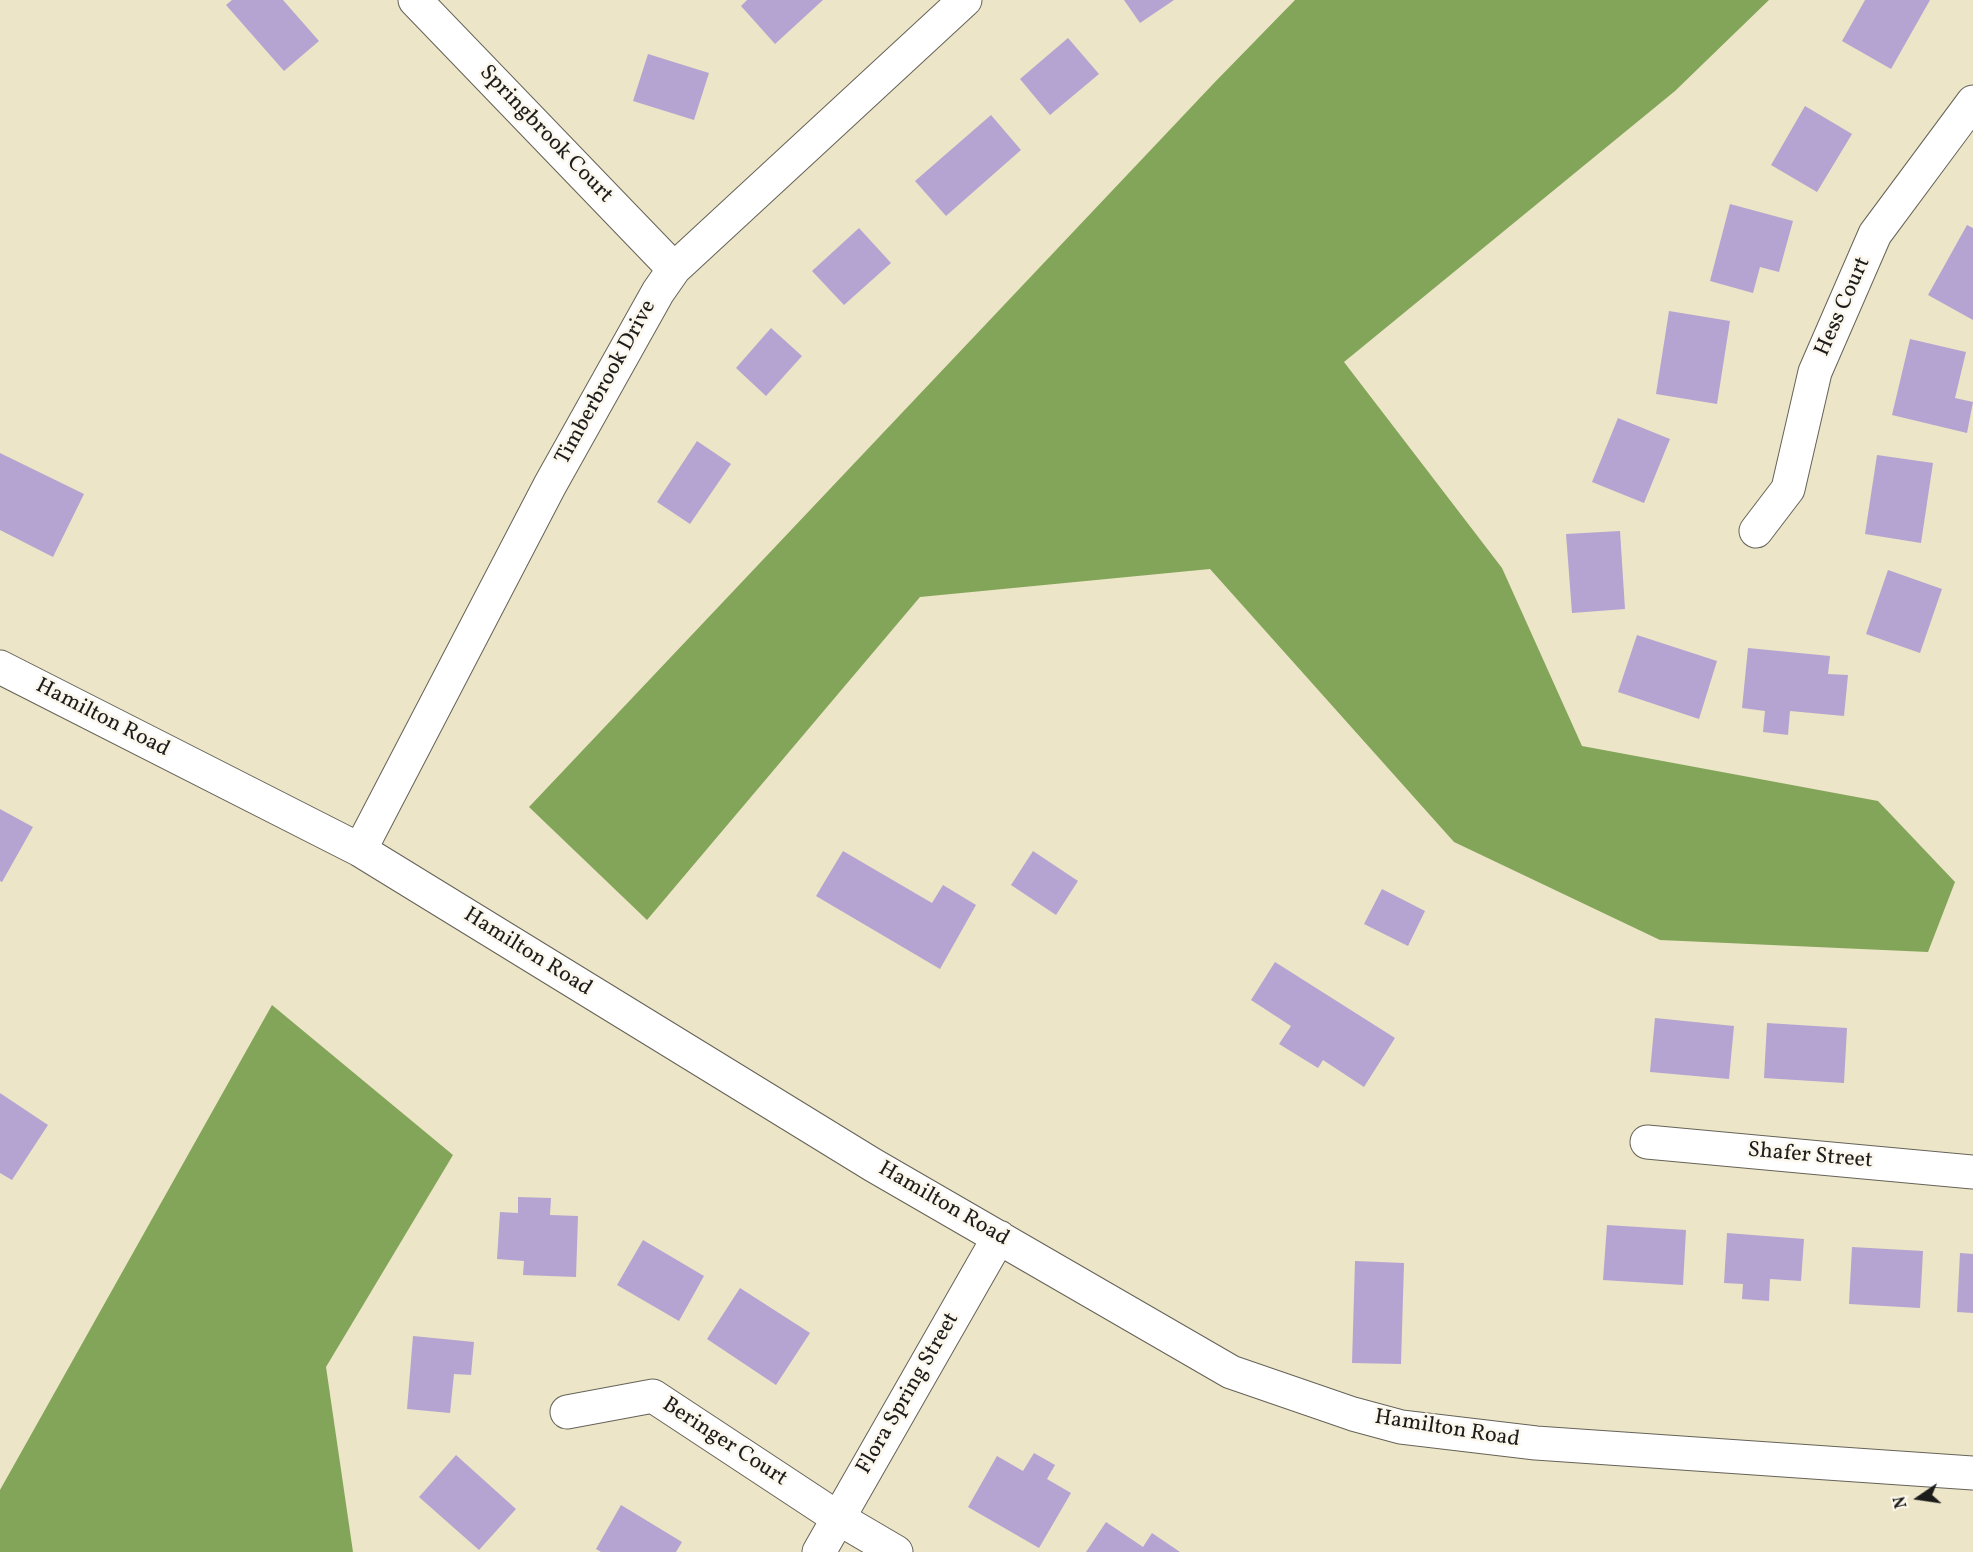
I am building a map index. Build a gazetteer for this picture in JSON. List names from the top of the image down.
{
  "streets": {
    "street": [
      "Springbrook Court",
      "Hess Court",
      "Timberbrook Drive",
      "Hamilton Road",
      "Shafer Street",
      "Flora Spring Street",
      "Beringer Court"
    ]
  },
  "crossings": [
    ["Springbrook Court", "Timberbrook Drive"],
    ["Timberbrook Drive", "Hamilton Road"],
    ["Hamilton Road", "Flora Spring Street"],
    ["Flora Spring Street", "Beringer Court"]
  ],
  "north": "left"
}
